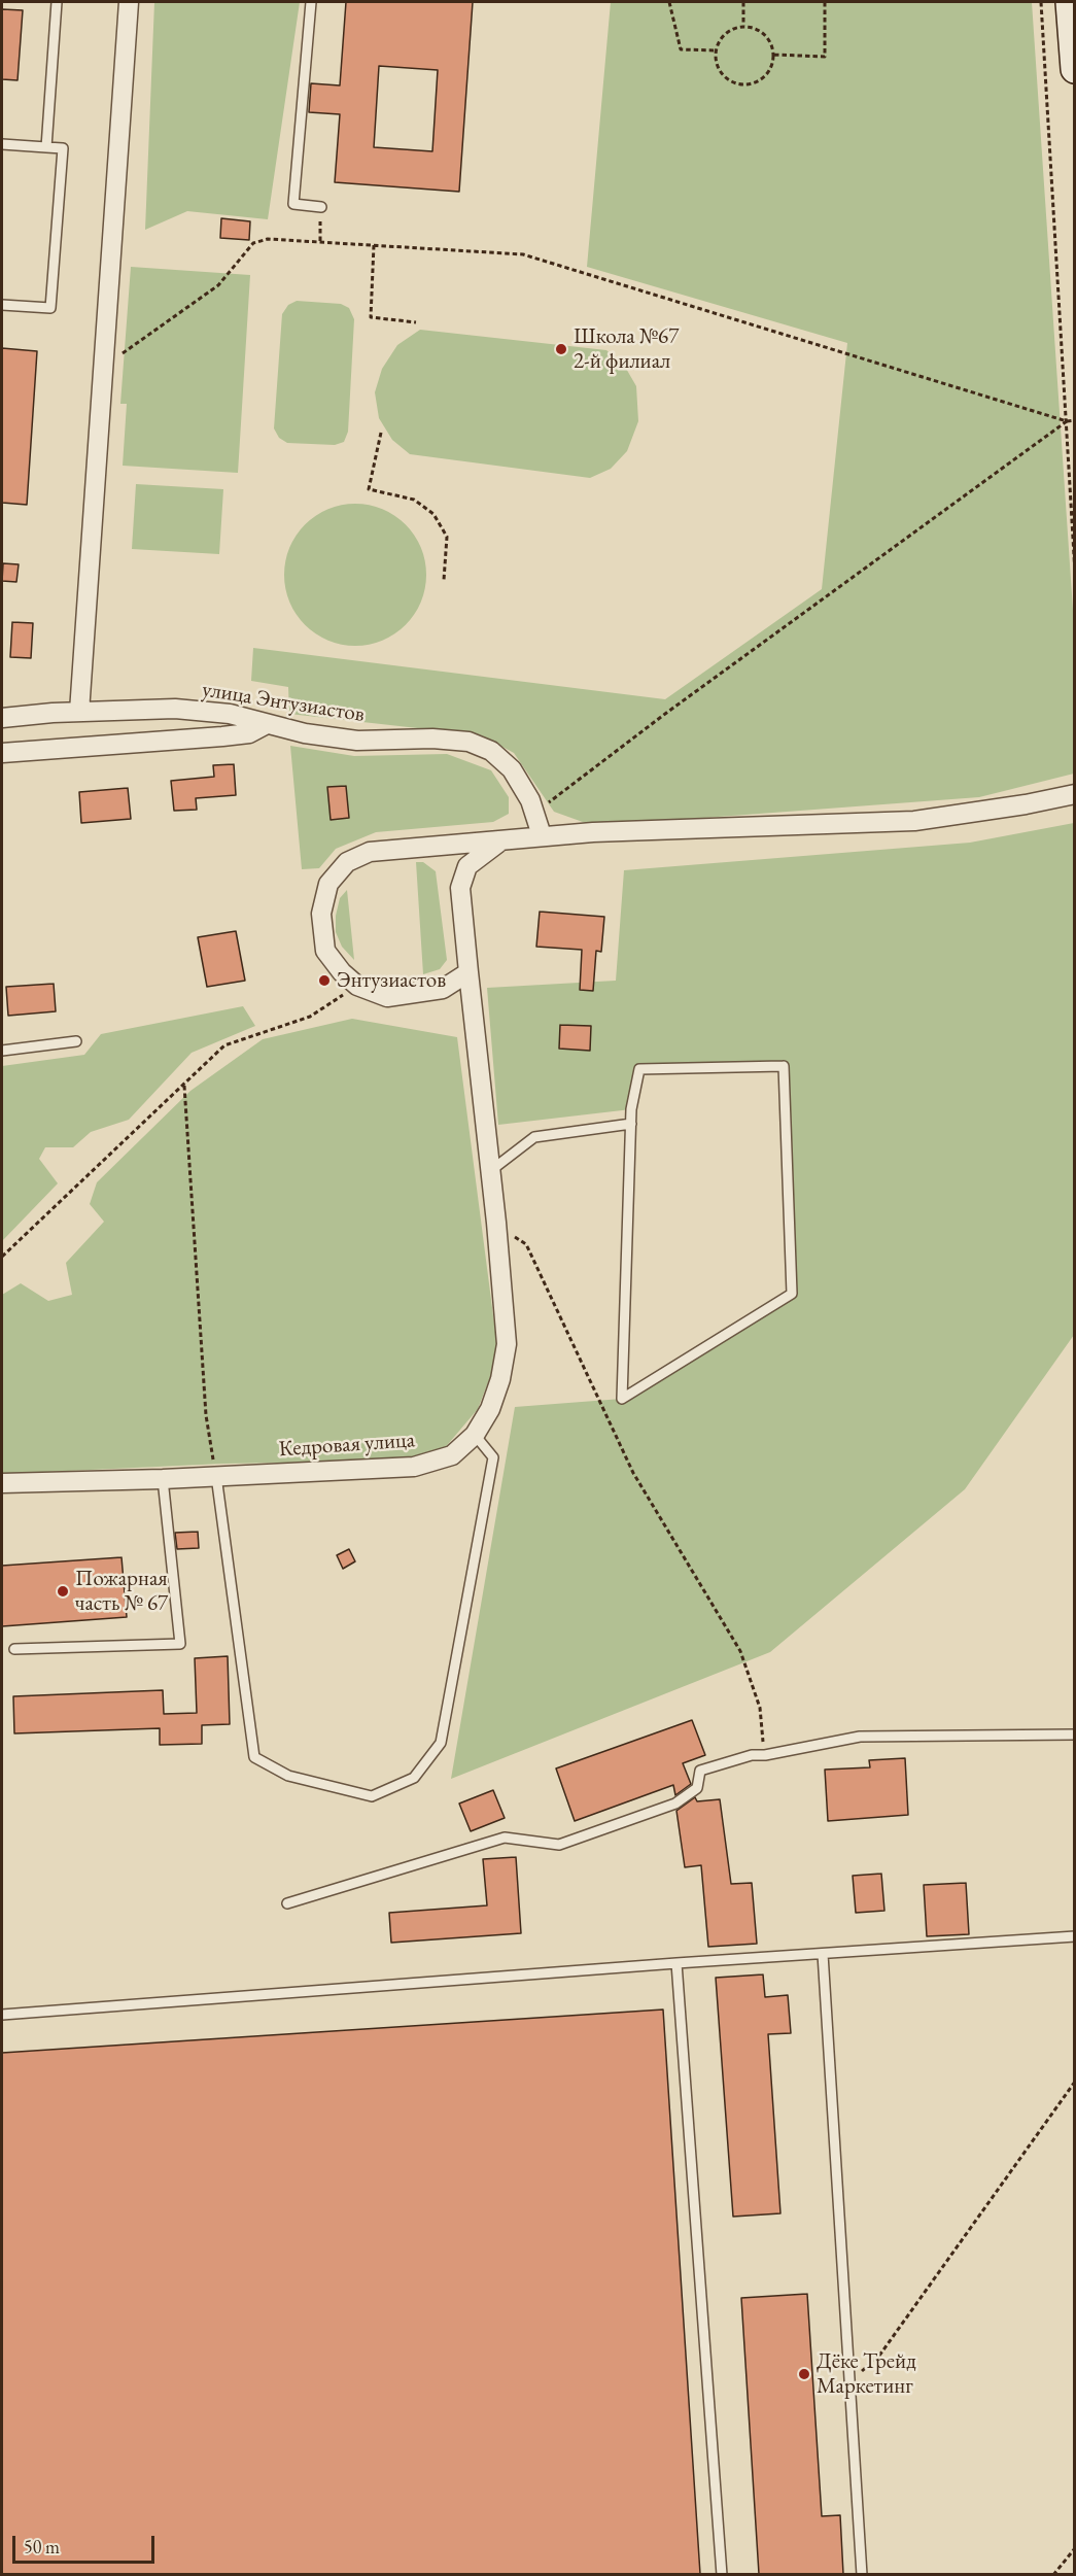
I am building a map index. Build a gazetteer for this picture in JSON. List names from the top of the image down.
{
  "streets": {
    "street": ["улица Энтузиастов", "Кедровая улица"]
  },
  "places": [
    "Школа №67 2-й филиал",
    "Энтузиастов",
    "Пожарная часть № 67",
    "Дёке Трейд Маркетинг"
  ],
  "scale_bar": "50 m"
}
